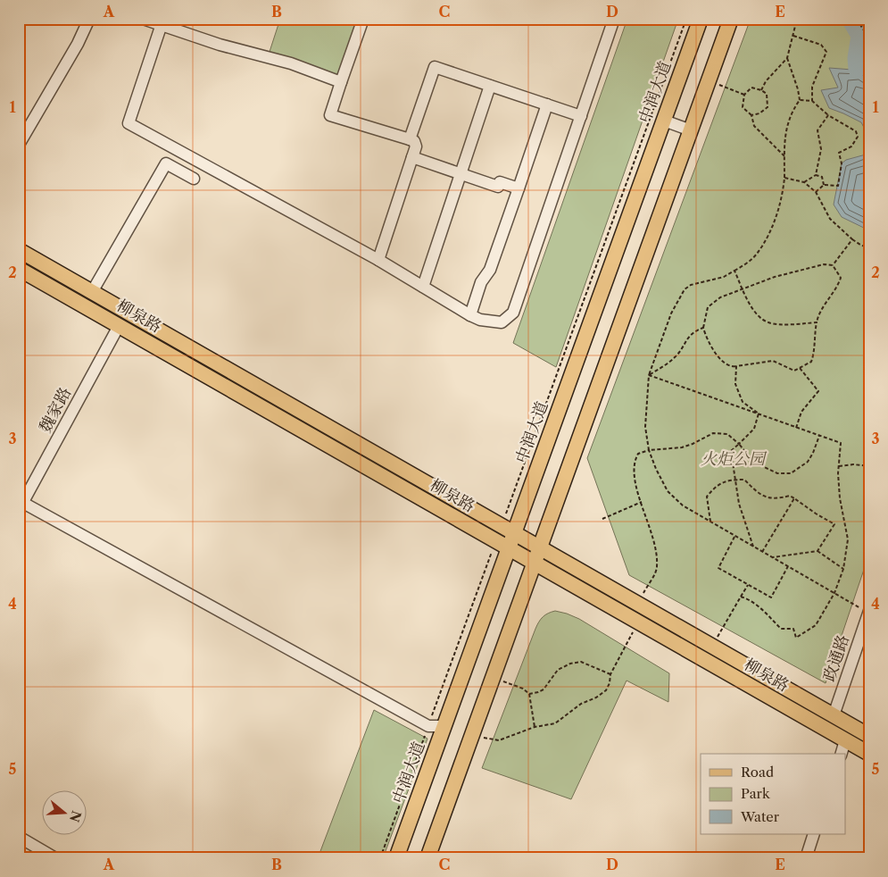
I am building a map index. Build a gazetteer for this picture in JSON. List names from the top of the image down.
{
  "streets": {
    "main road": ["中润大道", "柳泉路"],
    "street": ["魏家路", "政通路"]
  },
  "crossings": [
    ["中润大道", "柳泉路"],
    ["柳泉路", "魏家路"],
    ["柳泉路", "政通路"]
  ],
  "parks": ["火炬公园"],
  "legend": ["Road", "Park", "Water"],
  "north": "right",
  "grid": {
    "columns": [
      "A",
      "B",
      "C",
      "D",
      "E"
    ],
    "rows": [
      "1",
      "2",
      "3",
      "4",
      "5"
    ]
  }
}
